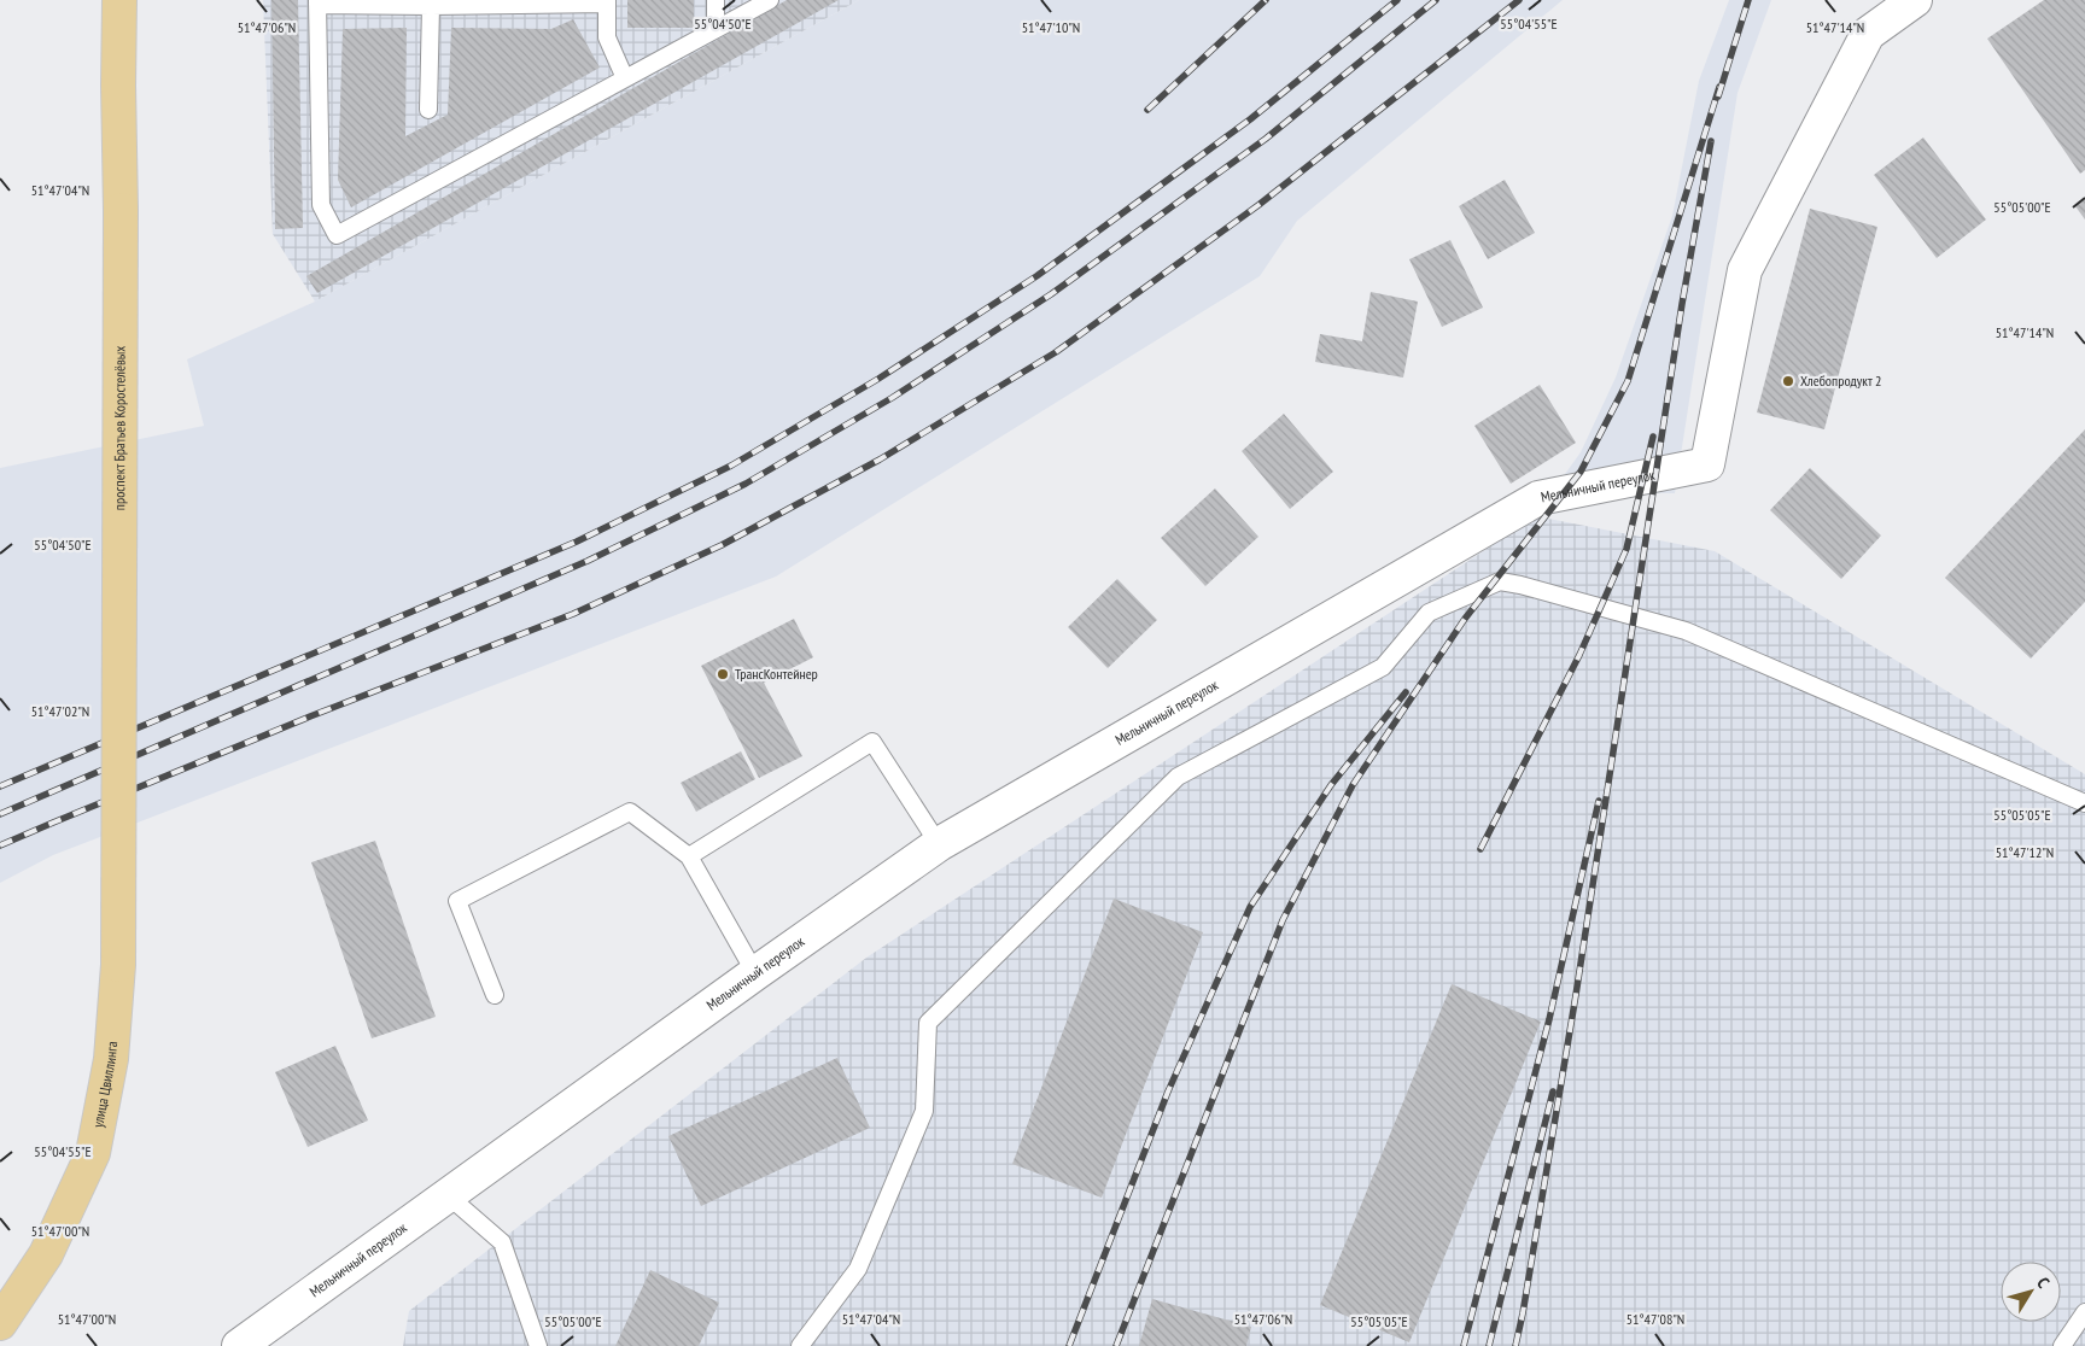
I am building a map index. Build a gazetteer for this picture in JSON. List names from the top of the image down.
{
  "streets": {
    "main road": ["проспект Братьев Коростелёвых", "улица Цвиллинга"],
    "street": ["Мельничный переулок"]
  },
  "crossings": [
    ["проспект Братьев Коростелёвых", "улица Цвиллинга"]
  ],
  "places": ["Хлебопродукт 2", "ТрансКонтейнер"],
  "north": "top right",
  "coordinates": [
    "55°04'50\"E",
    "55°04'55\"E",
    "51°47'06\"N",
    "51°47'10\"N",
    "51°47'14\"N",
    "51°47'04\"N",
    "55°05'00\"E",
    "51°47'02\"N",
    "55°05'05\"E",
    "51°47'12\"N",
    "51°47'00\"N",
    "51°47'08\"N"
  ]
}
